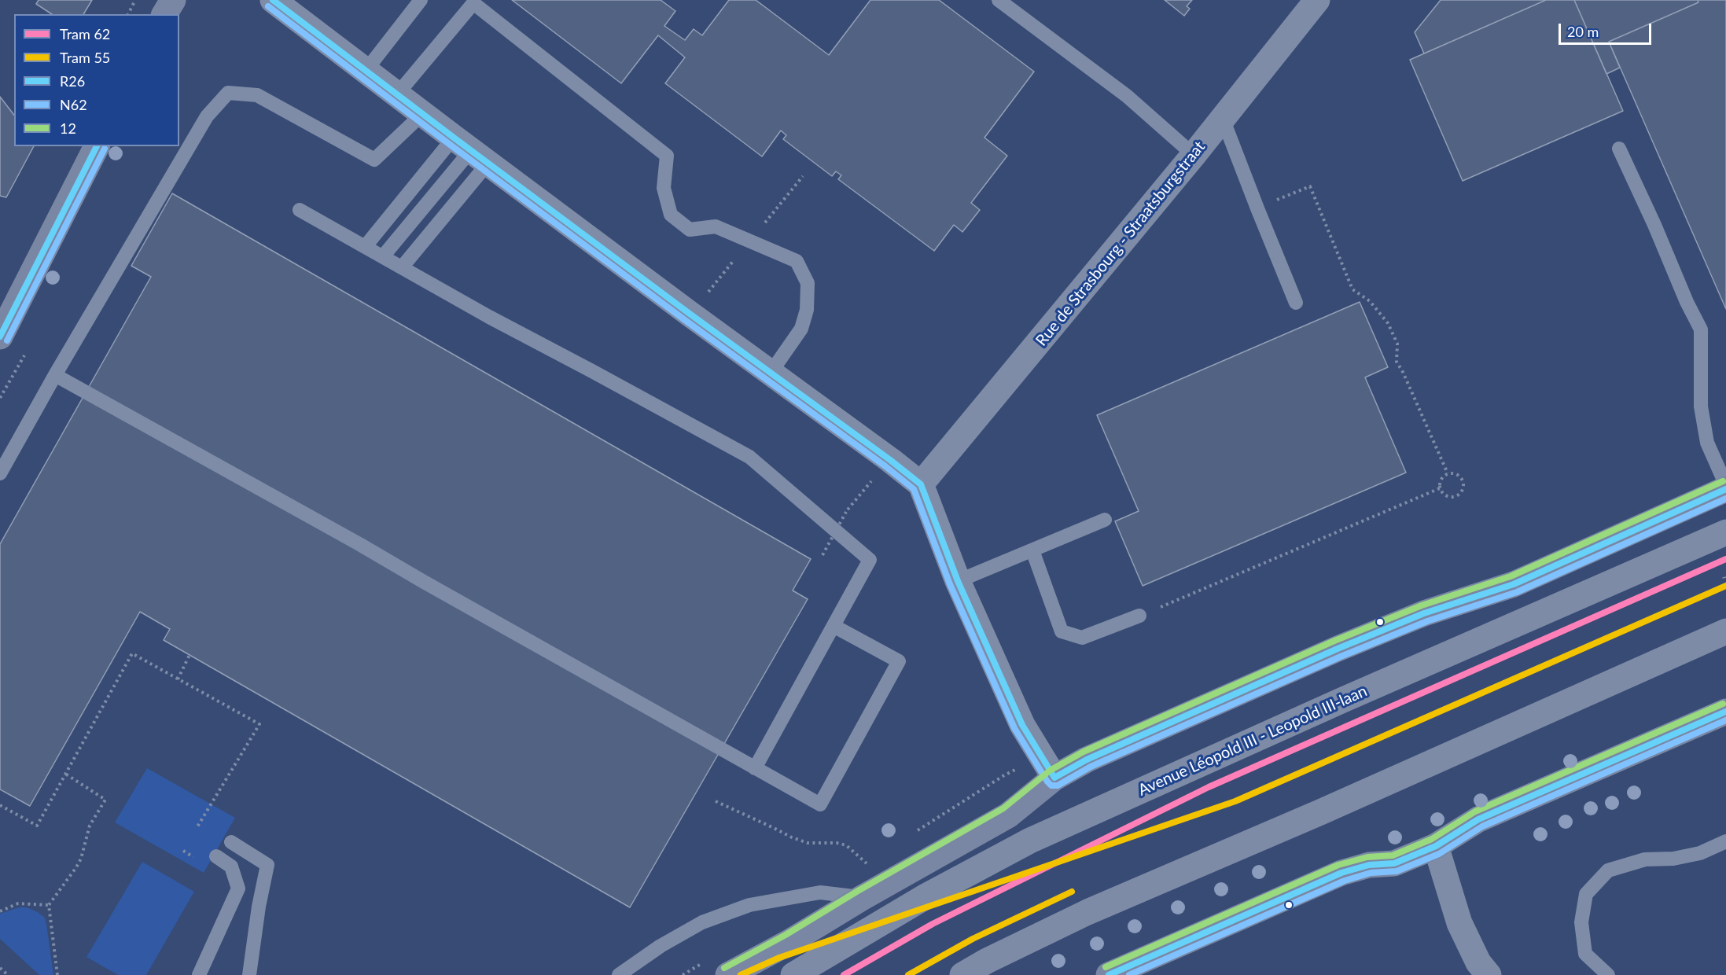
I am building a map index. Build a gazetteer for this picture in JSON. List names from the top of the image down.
{
  "streets": {
    "main road": ["Avenue Léopold III - Leopold III-laan"],
    "street": ["Rue de Strasbourg - Straatsburgstraat"]
  },
  "lines": [
    "transit line R26",
    "transit line N62",
    "transit line 12",
    "tram line 62",
    "tram line 55"
  ],
  "legend": [
    "Tram 62",
    "Tram 55",
    "R26",
    "N62",
    "12"
  ],
  "scale_bar": "20 m"
}
